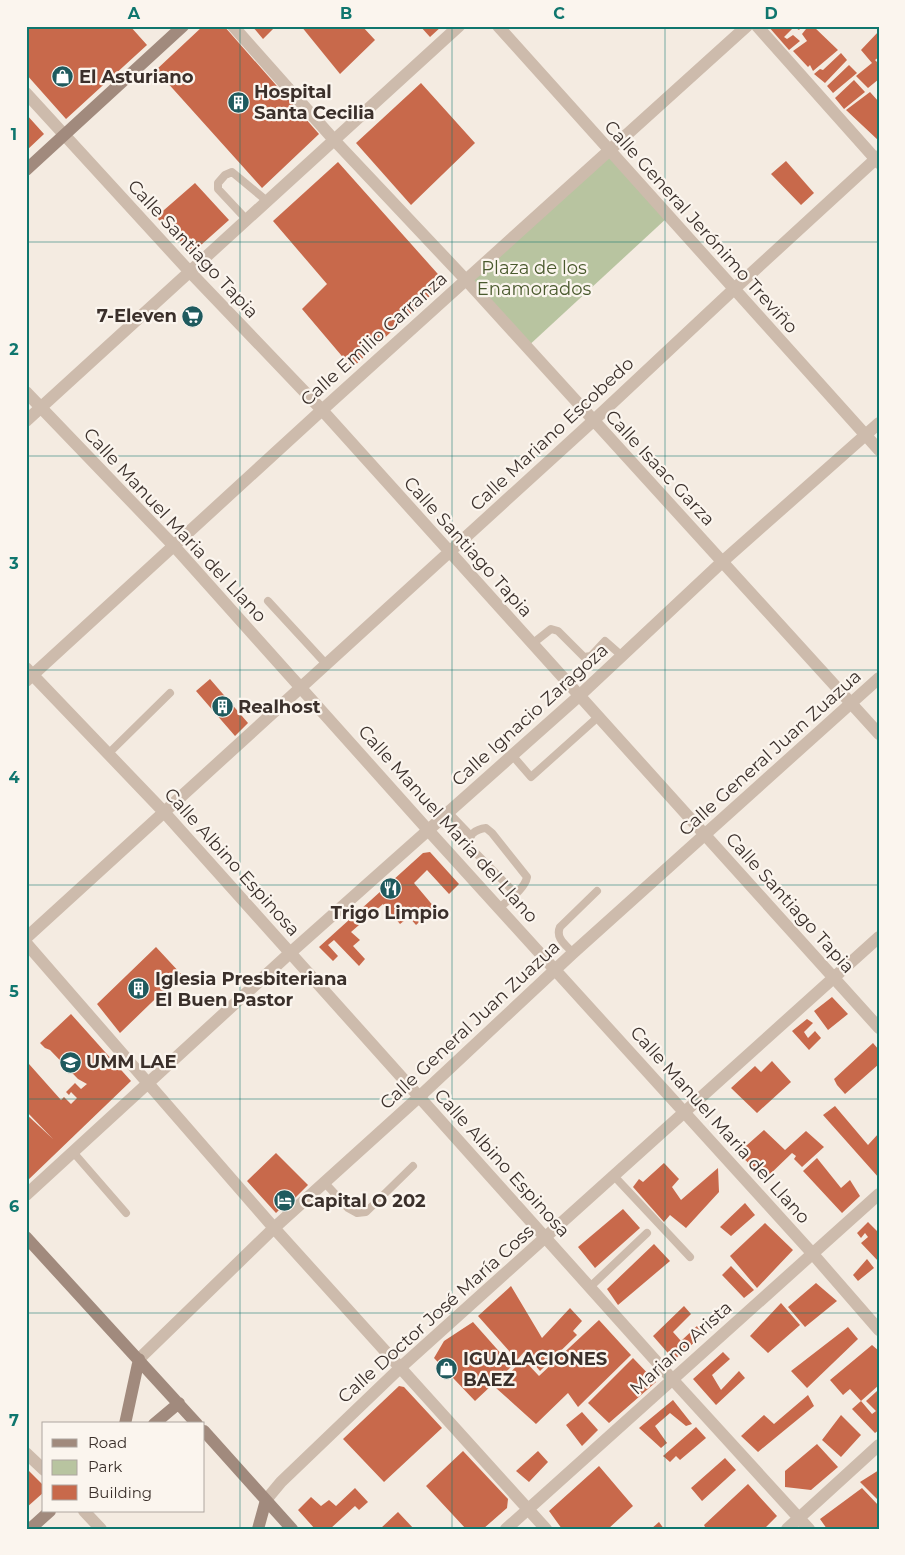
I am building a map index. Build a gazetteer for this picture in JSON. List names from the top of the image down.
{
  "streets": {
    "street": [
      "Calle General Jerónimo Treviño",
      "Calle Santiago Tapia",
      "Calle Emilio Carranza",
      "Calle Mariano Escobedo",
      "Calle Isaac Garza",
      "Calle Manuel Maria del Llano",
      "Calle Ignacio Zaragoza",
      "Calle General Juan Zuazua",
      "Calle Albino Espinosa",
      "Calle Doctor José María Coss",
      "Mariano Arista"
    ]
  },
  "crossings": [
    ["Calle General Jerónimo Treviño", "Calle Emilio Carranza"],
    ["Calle General Jerónimo Treviño", "Calle Mariano Escobedo"],
    ["Calle General Jerónimo Treviño", "Calle Ignacio Zaragoza"],
    ["Calle Santiago Tapia", "Calle Emilio Carranza"],
    ["Calle Santiago Tapia", "Calle Mariano Escobedo"],
    ["Calle Santiago Tapia", "Calle Ignacio Zaragoza"],
    ["Calle Santiago Tapia", "Calle General Juan Zuazua"],
    ["Calle Santiago Tapia", "Calle Doctor José María Coss"],
    ["Calle Emilio Carranza", "Calle Isaac Garza"],
    ["Calle Emilio Carranza", "Calle Manuel Maria del Llano"],
    ["Calle Emilio Carranza", "Calle Albino Espinosa"],
    ["Calle Mariano Escobedo", "Calle Isaac Garza"],
    ["Calle Mariano Escobedo", "Calle Manuel Maria del Llano"],
    ["Calle Mariano Escobedo", "Calle Albino Espinosa"],
    ["Calle Isaac Garza", "Calle Ignacio Zaragoza"],
    ["Calle Isaac Garza", "Calle General Juan Zuazua"],
    ["Calle Manuel Maria del Llano", "Calle Ignacio Zaragoza"],
    ["Calle Manuel Maria del Llano", "Calle General Juan Zuazua"],
    ["Calle Manuel Maria del Llano", "Calle Doctor José María Coss"],
    ["Calle Manuel Maria del Llano", "Mariano Arista"],
    ["Calle Ignacio Zaragoza", "Calle Albino Espinosa"],
    ["Calle General Juan Zuazua", "Calle Albino Espinosa"],
    ["Calle Albino Espinosa", "Calle Doctor José María Coss"],
    ["Calle Albino Espinosa", "Mariano Arista"]
  ],
  "parks": ["Plaza de los Enamorados"],
  "places": {
    "shop": ["El Asturiano", "IGUALACIONES BAEZ"],
    "building": ["Hospital Santa Cecilia", "Realhost", "Iglesia Presbiteriana El Buen Pastor"],
    "supermarket": ["7-Eleven"],
    "restaurant": ["Trigo Limpio"],
    "school or university": ["UMM LAE"],
    "hotel": ["Capital O 202"]
  },
  "legend": ["Road", "Park", "Building"],
  "grid": {
    "columns": [
      "A",
      "B",
      "C",
      "D"
    ],
    "rows": [
      "1",
      "2",
      "3",
      "4",
      "5",
      "6",
      "7"
    ]
  }
}
